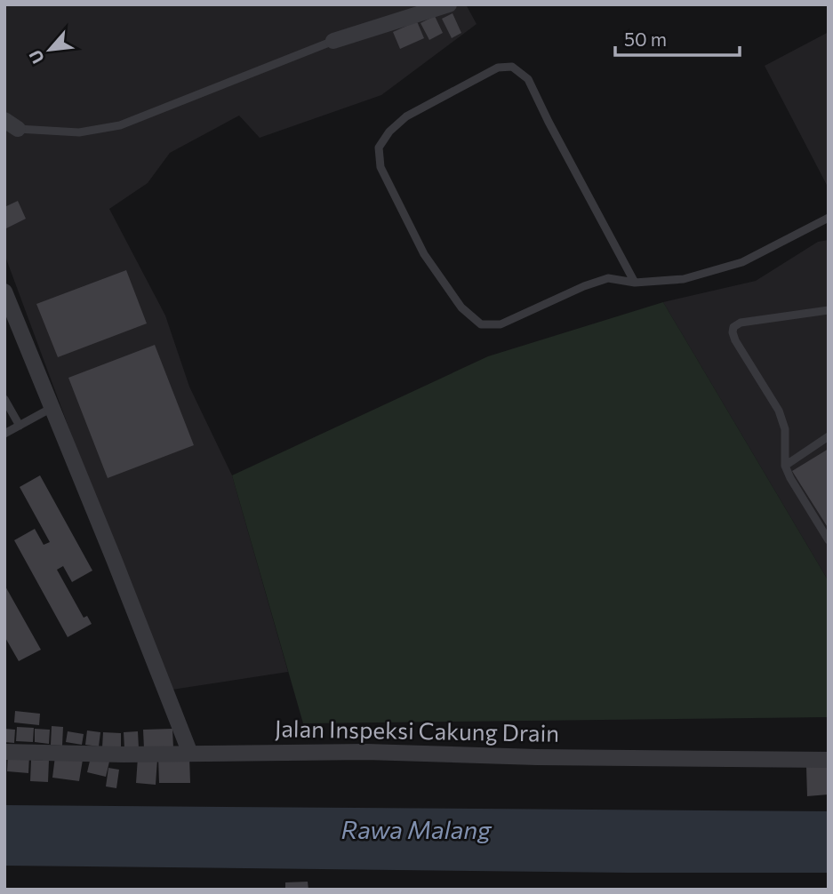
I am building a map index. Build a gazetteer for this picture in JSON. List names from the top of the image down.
{
  "streets": {
    "street": ["Jalan Inspeksi Cakung Drain"]
  },
  "water": ["Rawa Malang"],
  "scale_bar": "50 m",
  "north": "bottom left"
}
